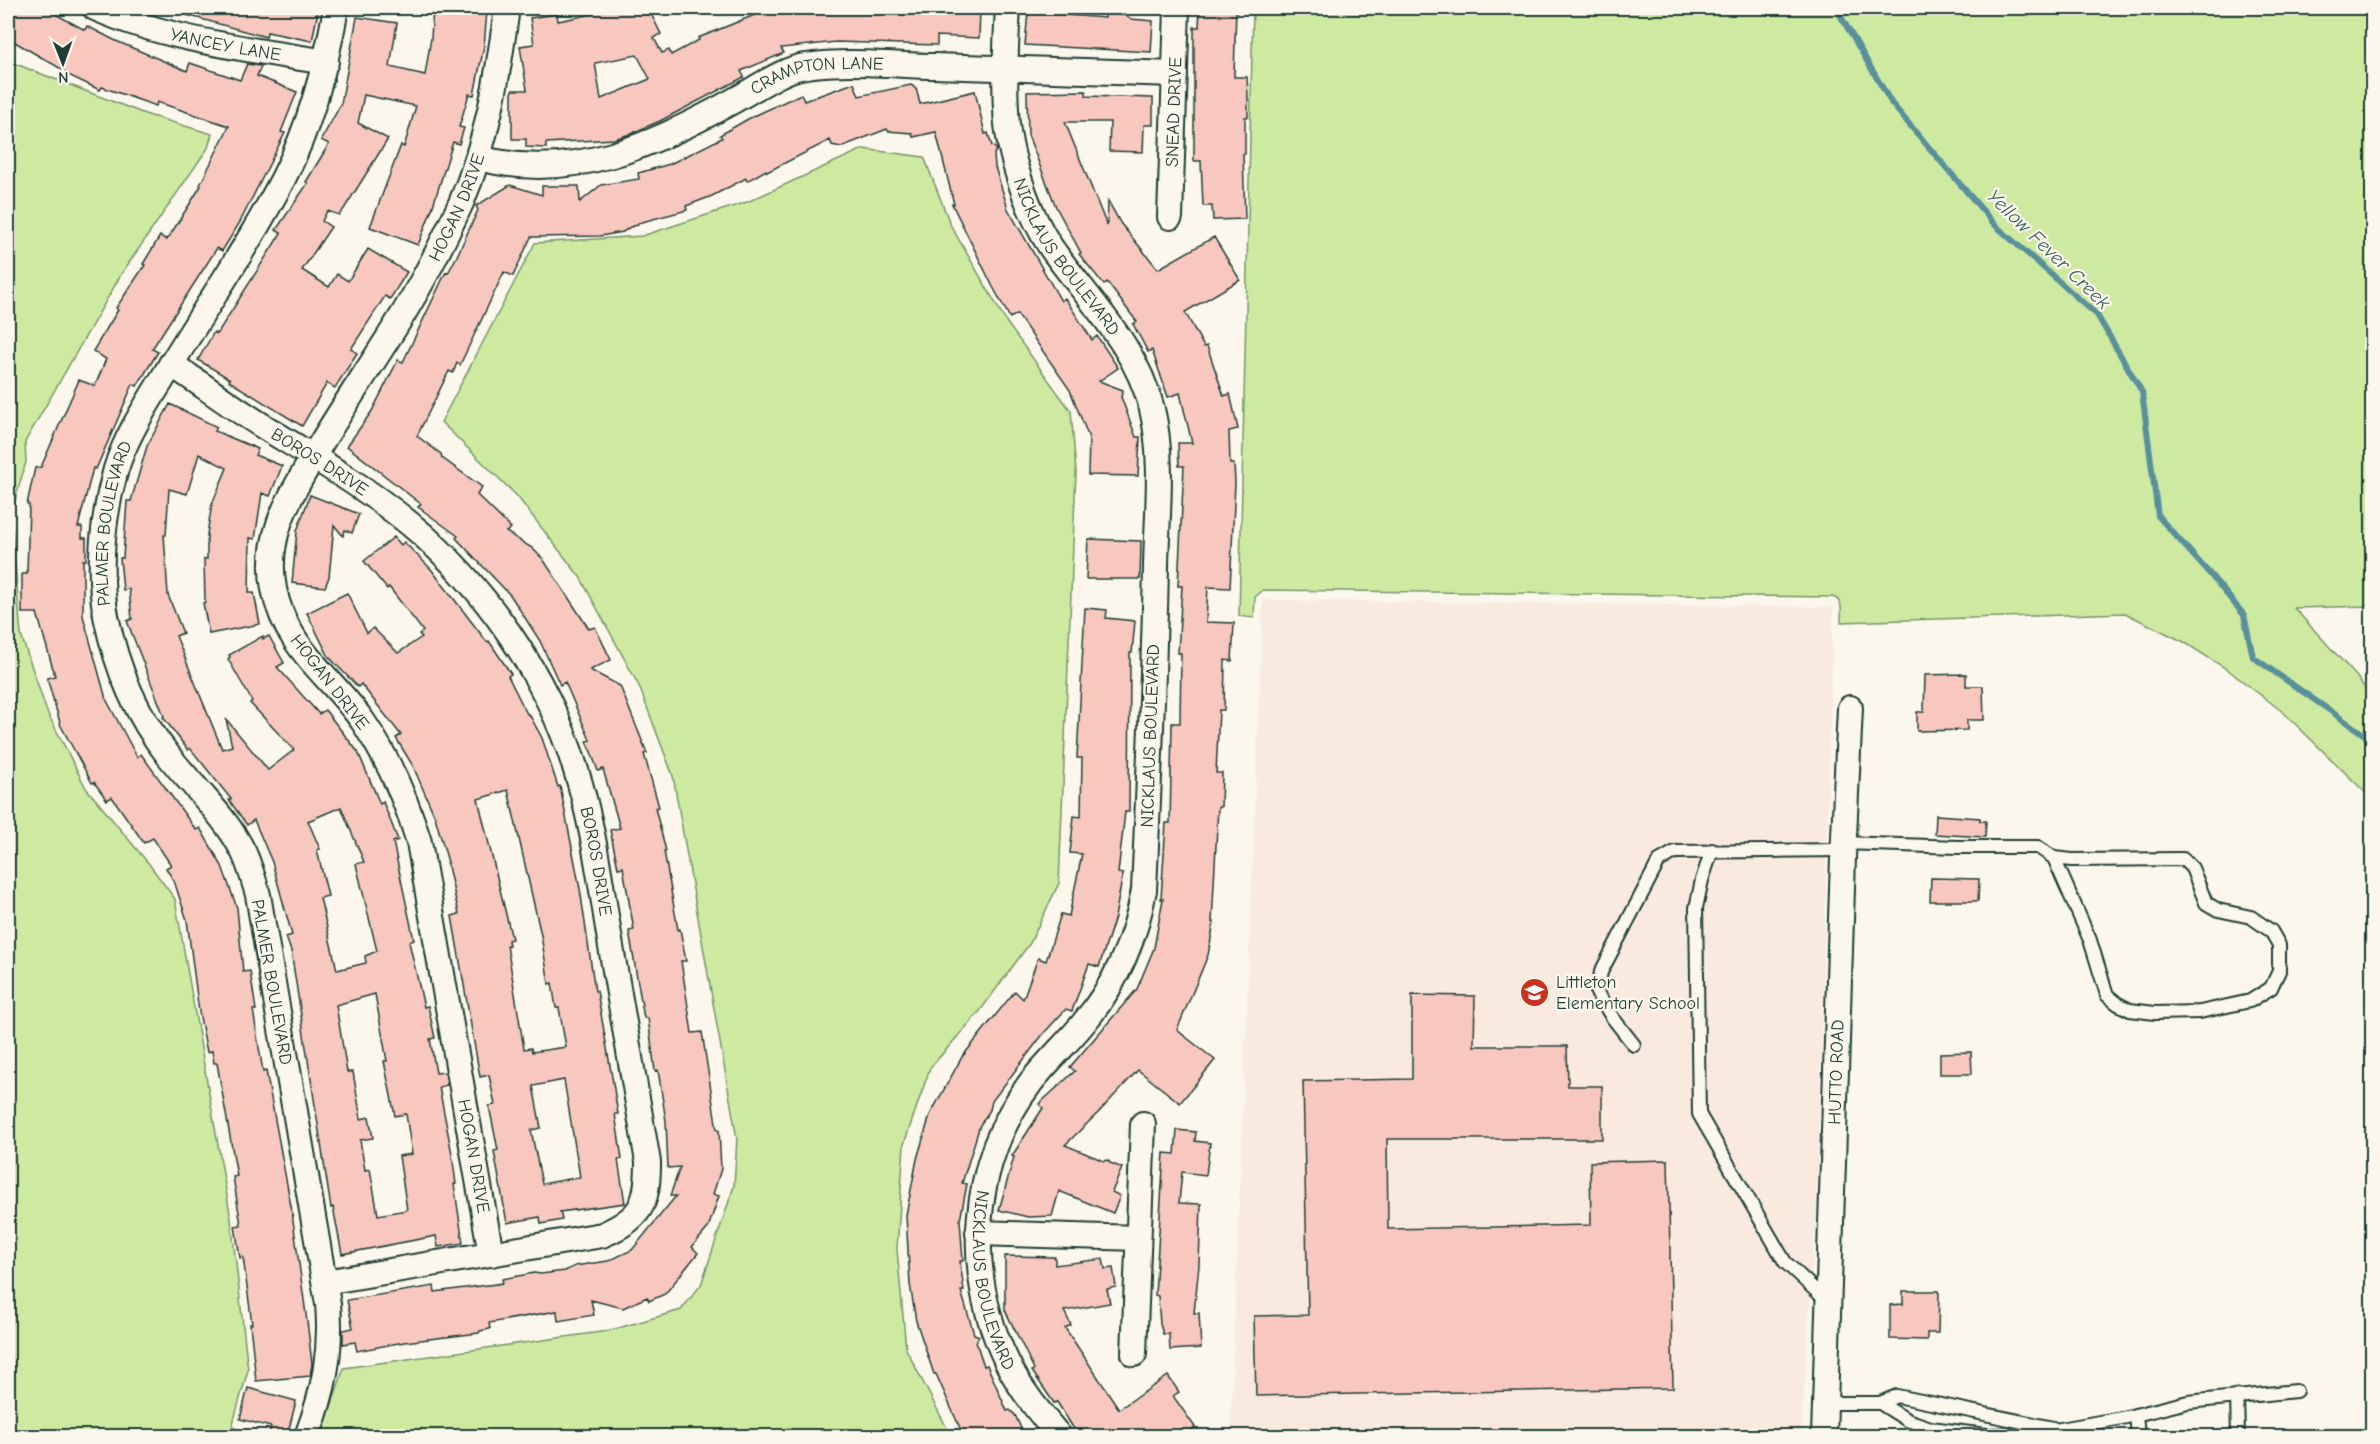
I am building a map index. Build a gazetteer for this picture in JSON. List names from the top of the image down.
{
  "streets": {
    "street": [
      "YANCEY LANE",
      "CRAMPTON LANE",
      "SNEAD DRIVE",
      "HOGAN DRIVE",
      "NICKLAUS BOULEVARD",
      "BOROS DRIVE",
      "PALMER BOULEVARD",
      "HUTTO ROAD"
    ]
  },
  "crossings": [
    ["YANCEY LANE", "PALMER BOULEVARD"],
    ["CRAMPTON LANE", "SNEAD DRIVE"],
    ["CRAMPTON LANE", "HOGAN DRIVE"],
    ["CRAMPTON LANE", "NICKLAUS BOULEVARD"],
    ["HOGAN DRIVE", "BOROS DRIVE"],
    ["BOROS DRIVE", "PALMER BOULEVARD"]
  ],
  "water": ["Yellow Fever Creek"],
  "places": {
    "school or university": ["Littleton Elementary School"]
  },
  "north": "bottom"
}
